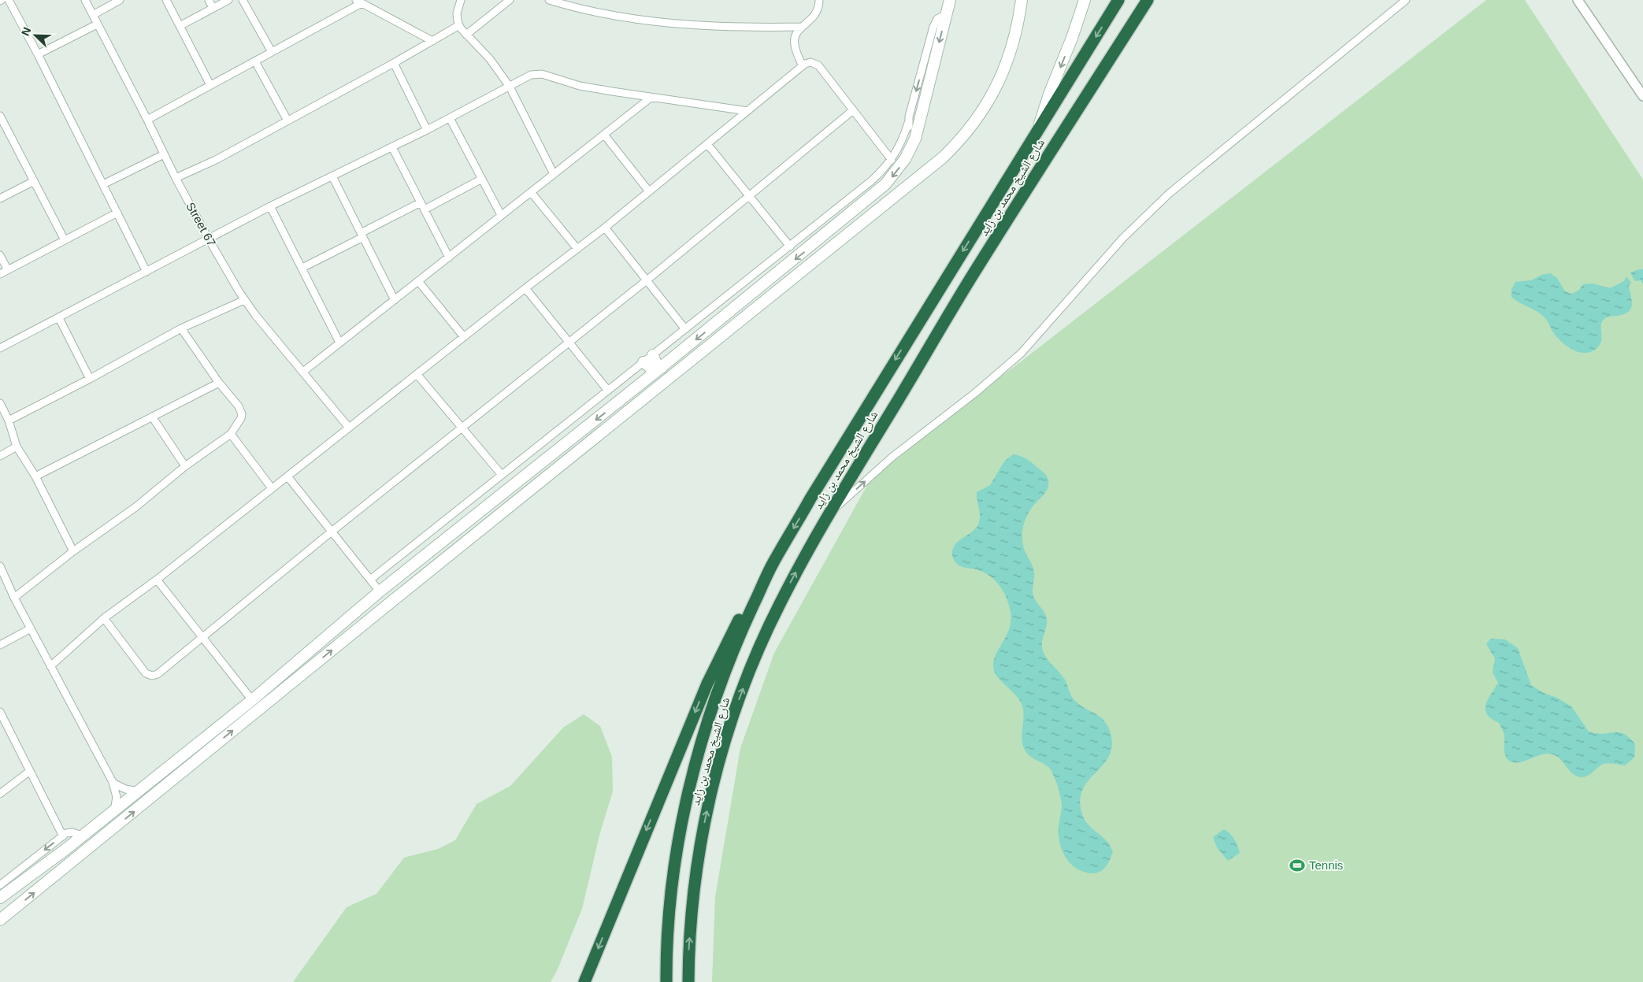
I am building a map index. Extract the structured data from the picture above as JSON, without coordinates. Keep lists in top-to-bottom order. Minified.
{"streets":{"highway":["شارع الشيخ محمد بن زايد"],"street":["Street 67"]},"places":{"sports":["Tennis"]},"north":"top left"}
